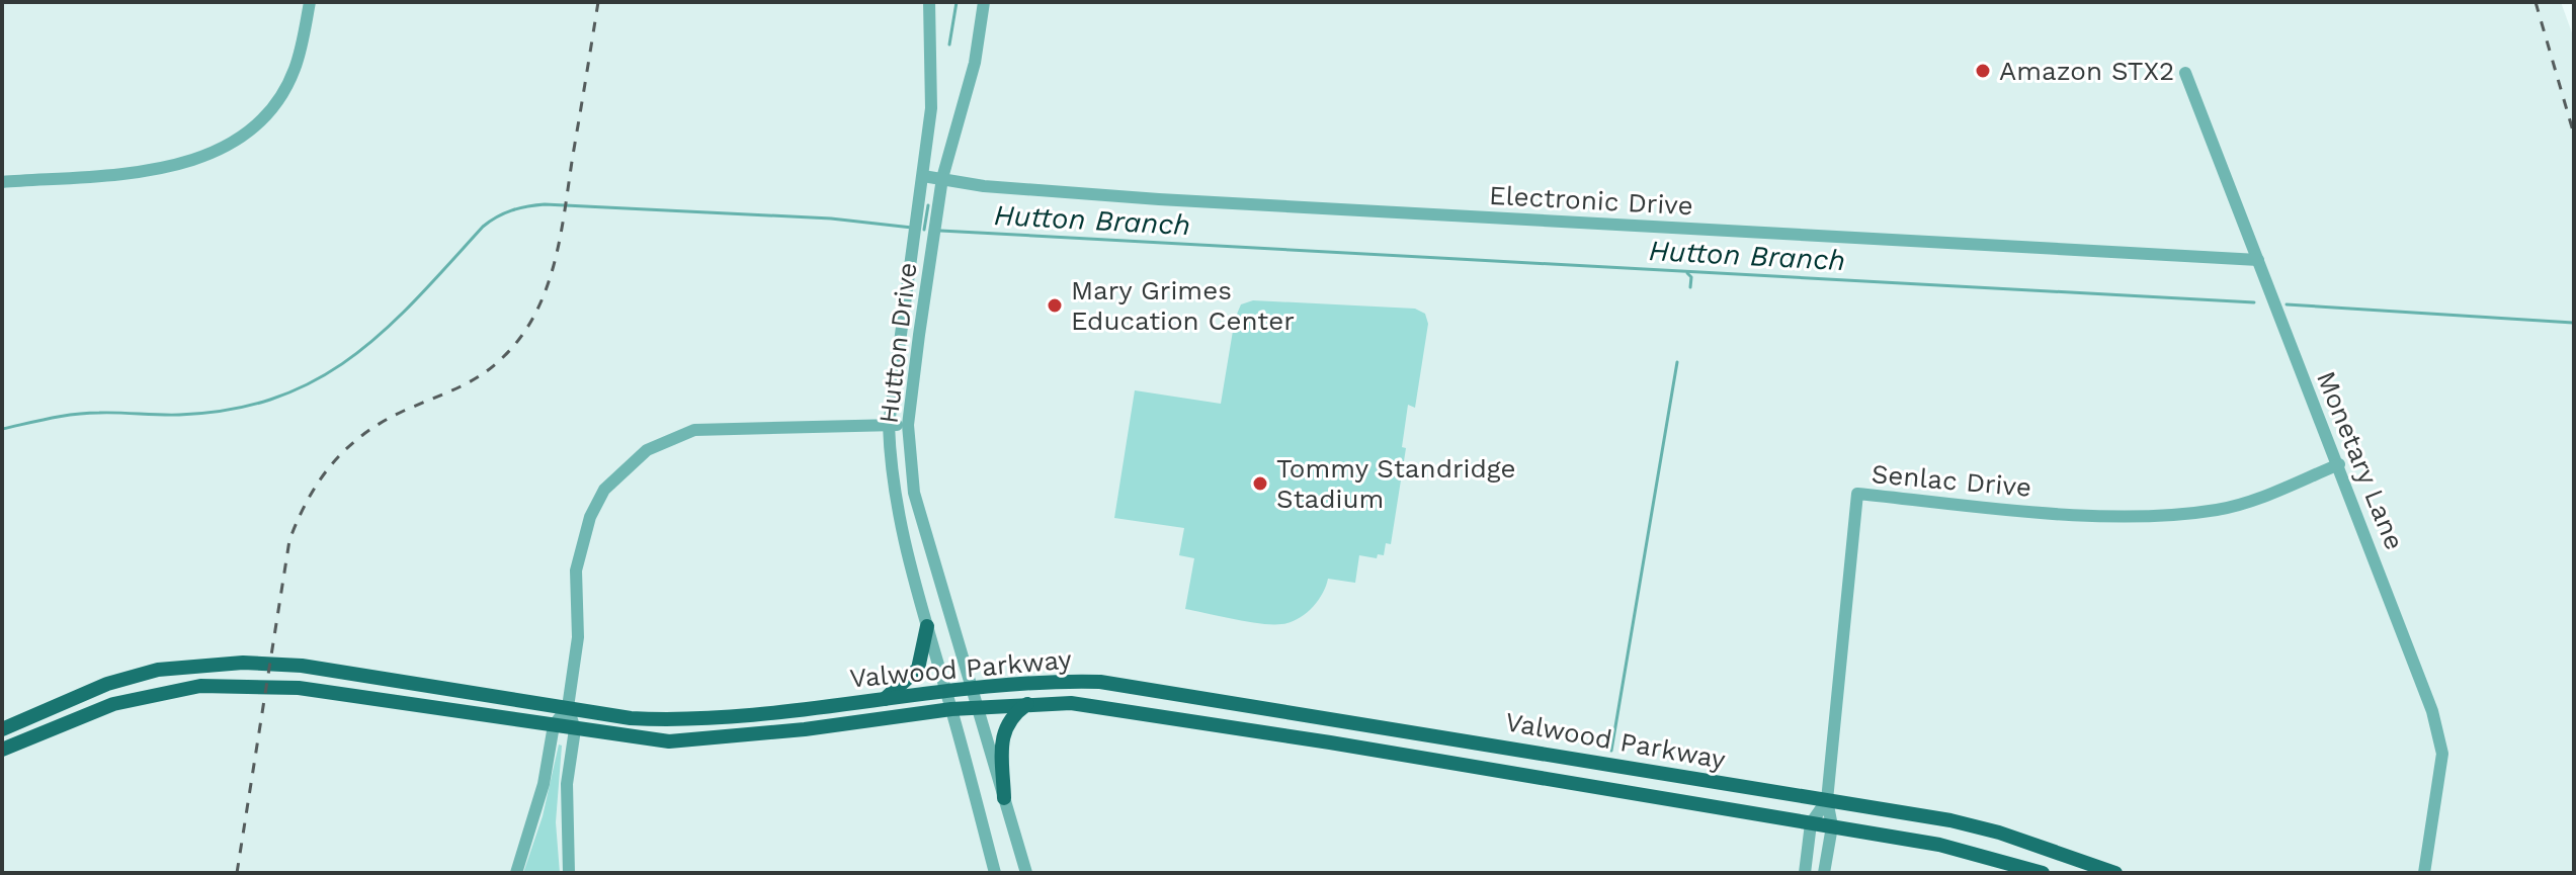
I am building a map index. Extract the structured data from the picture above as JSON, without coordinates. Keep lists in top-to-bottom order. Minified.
{"streets":{"main road":["Valwood Parkway"],"street":["Electronic Drive","Hutton Drive","Monetary Lane","Senlac Drive"]},"crossings":[["Electronic Drive","Hutton Drive"],["Electronic Drive","Monetary Lane"],["Hutton Drive","Valwood Parkway"],["Monetary Lane","Senlac Drive"],["Senlac Drive","Valwood Parkway"]],"water":["Hutton Branch"],"places":["Amazon STX2","Mary Grimes Education Center","Tommy Standridge Stadium"]}
